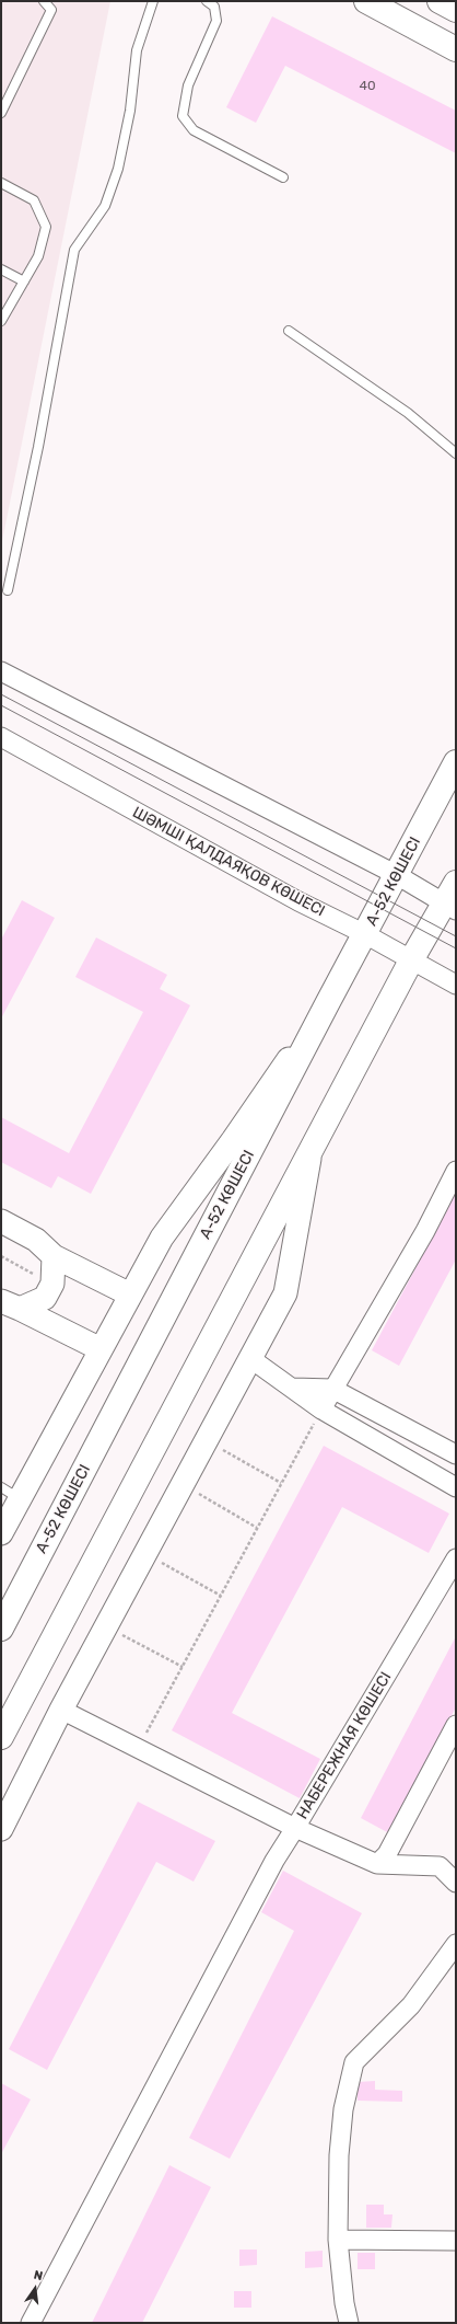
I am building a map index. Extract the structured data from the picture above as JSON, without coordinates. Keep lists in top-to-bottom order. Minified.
{"streets":{"main road":["А-52 КӨШЕСІ"],"street":["ШӘМШІ ҚАЛДАЯҚОВ КӨШЕСІ","НАБЕРЕЖНАЯ КӨШЕСІ"]},"crossings":[["ШӘМШІ ҚАЛДАЯҚОВ КӨШЕСІ","А-52 КӨШЕСІ"]],"house_numbers":["40"],"north":"top"}
